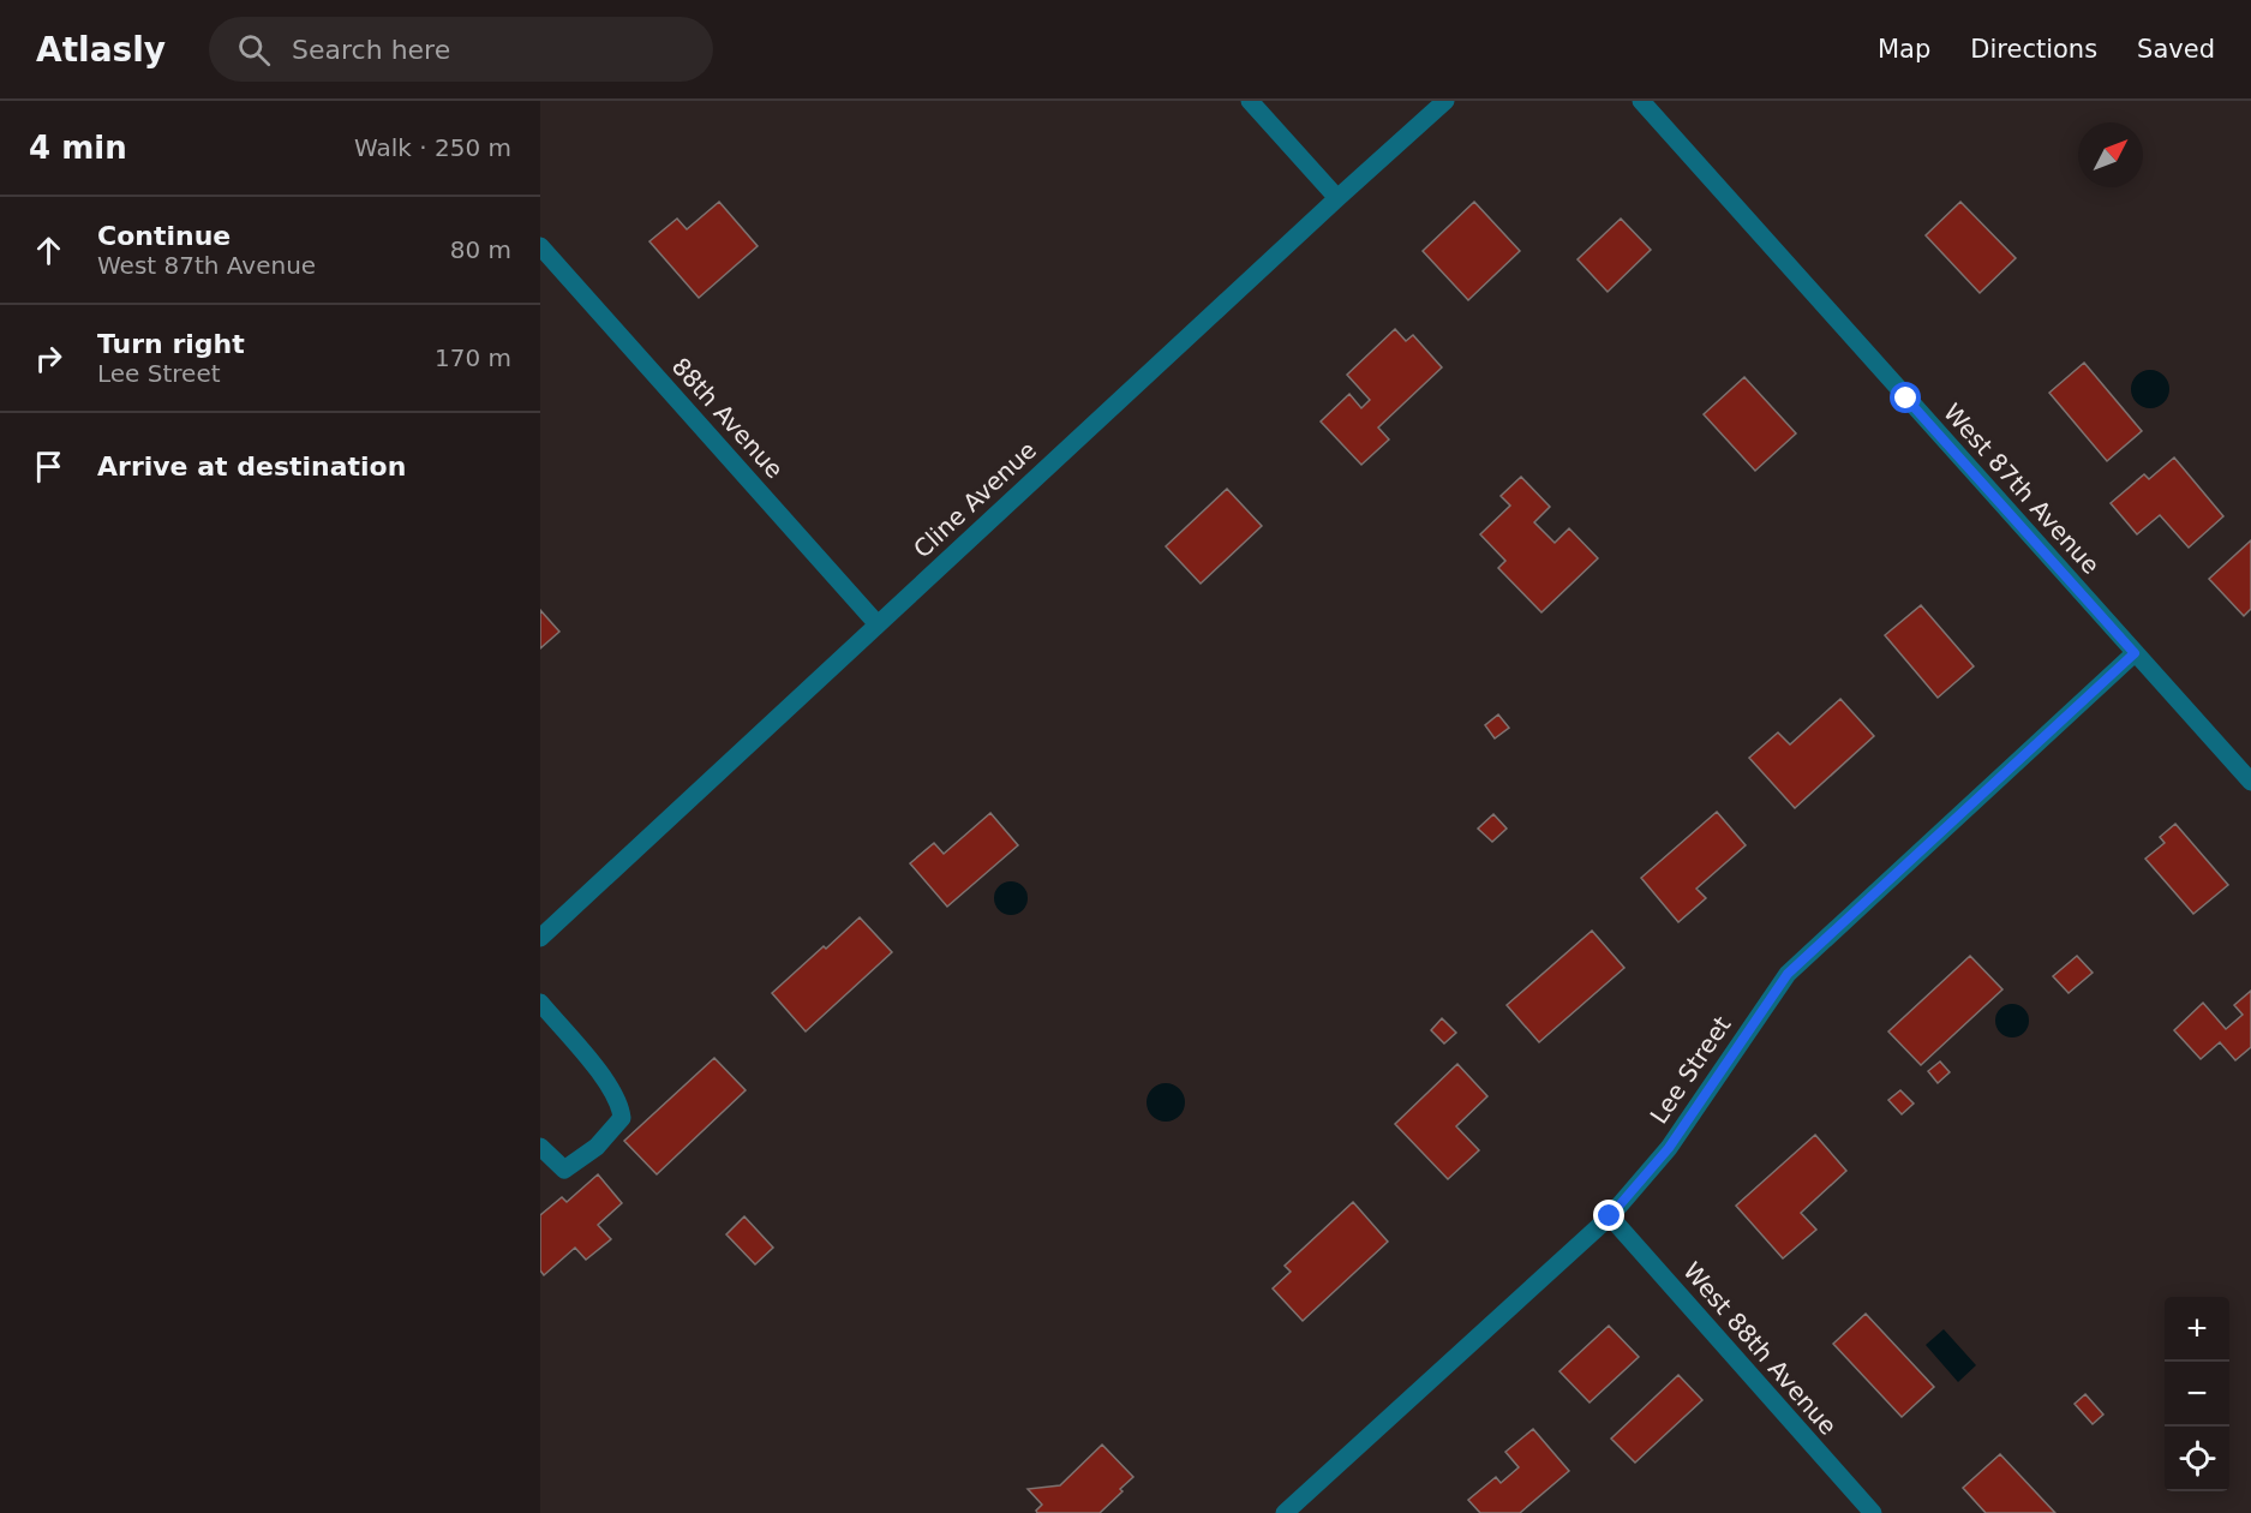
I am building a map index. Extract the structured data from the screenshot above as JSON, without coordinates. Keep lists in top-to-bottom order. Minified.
{"streets":{"street":["88th Avenue","West 87th Avenue","Cline Avenue","Lee Street","West 88th Avenue"]},"crossings":[["88th Avenue","Cline Avenue"],["West 87th Avenue","Lee Street"],["Lee Street","West 88th Avenue"]],"north":"top right","page":{"header":"Atlasly","search":"Search here","nav":["Map","Directions","Saved"],"heading":["4 min","Walk · 250 m"],"list":[["Continue","West 87th Avenue","80 m"],["Turn right","Lee Street","170 m"],"Arrive at destination"],"map_buttons":["+","−"]}}
